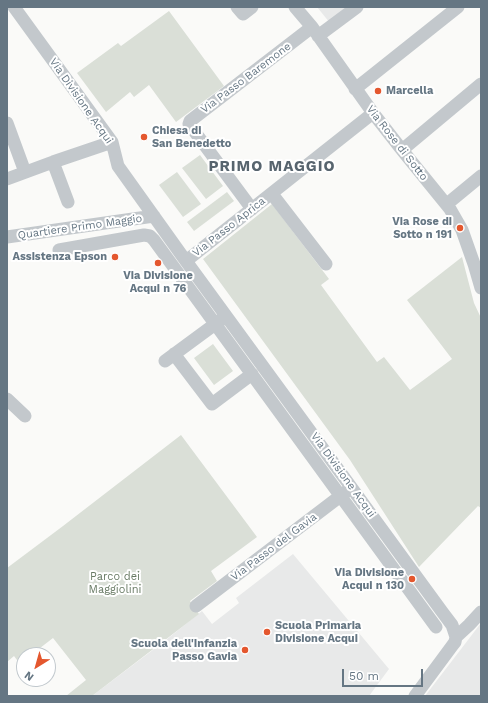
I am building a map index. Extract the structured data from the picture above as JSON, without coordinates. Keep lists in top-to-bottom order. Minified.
{"streets":{"street":["Via Passo Baremone","Via Divisione Acqui","Via Rose di Sotto","Quartiere Primo Maggio","Via Passo Aprica","Via Passo del Gavia"]},"crossings":[["Via Passo Baremone","Via Rose di Sotto"],["Via Passo Baremone","Via Passo Aprica"],["Via Divisione Acqui","Quartiere Primo Maggio"],["Via Divisione Acqui","Via Passo Aprica"],["Via Divisione Acqui","Via Passo del Gavia"],["Via Rose di Sotto","Via Passo Aprica"]],"districts":["PRIMO MAGGIO"],"parks":["Parco dei Maggiolini"],"places":["Marcella","Chiesa di San Benedetto","Via Rose di Sotto n 191","Assistenza Epson","Via Divisione Acqui n 76","Via Divisione Acqui n 130","Scuola Primaria Divisione Acqui","Scuola dell'Infanzia Passo Gavia"],"scale_bar":"50 m","north":"bottom left"}
